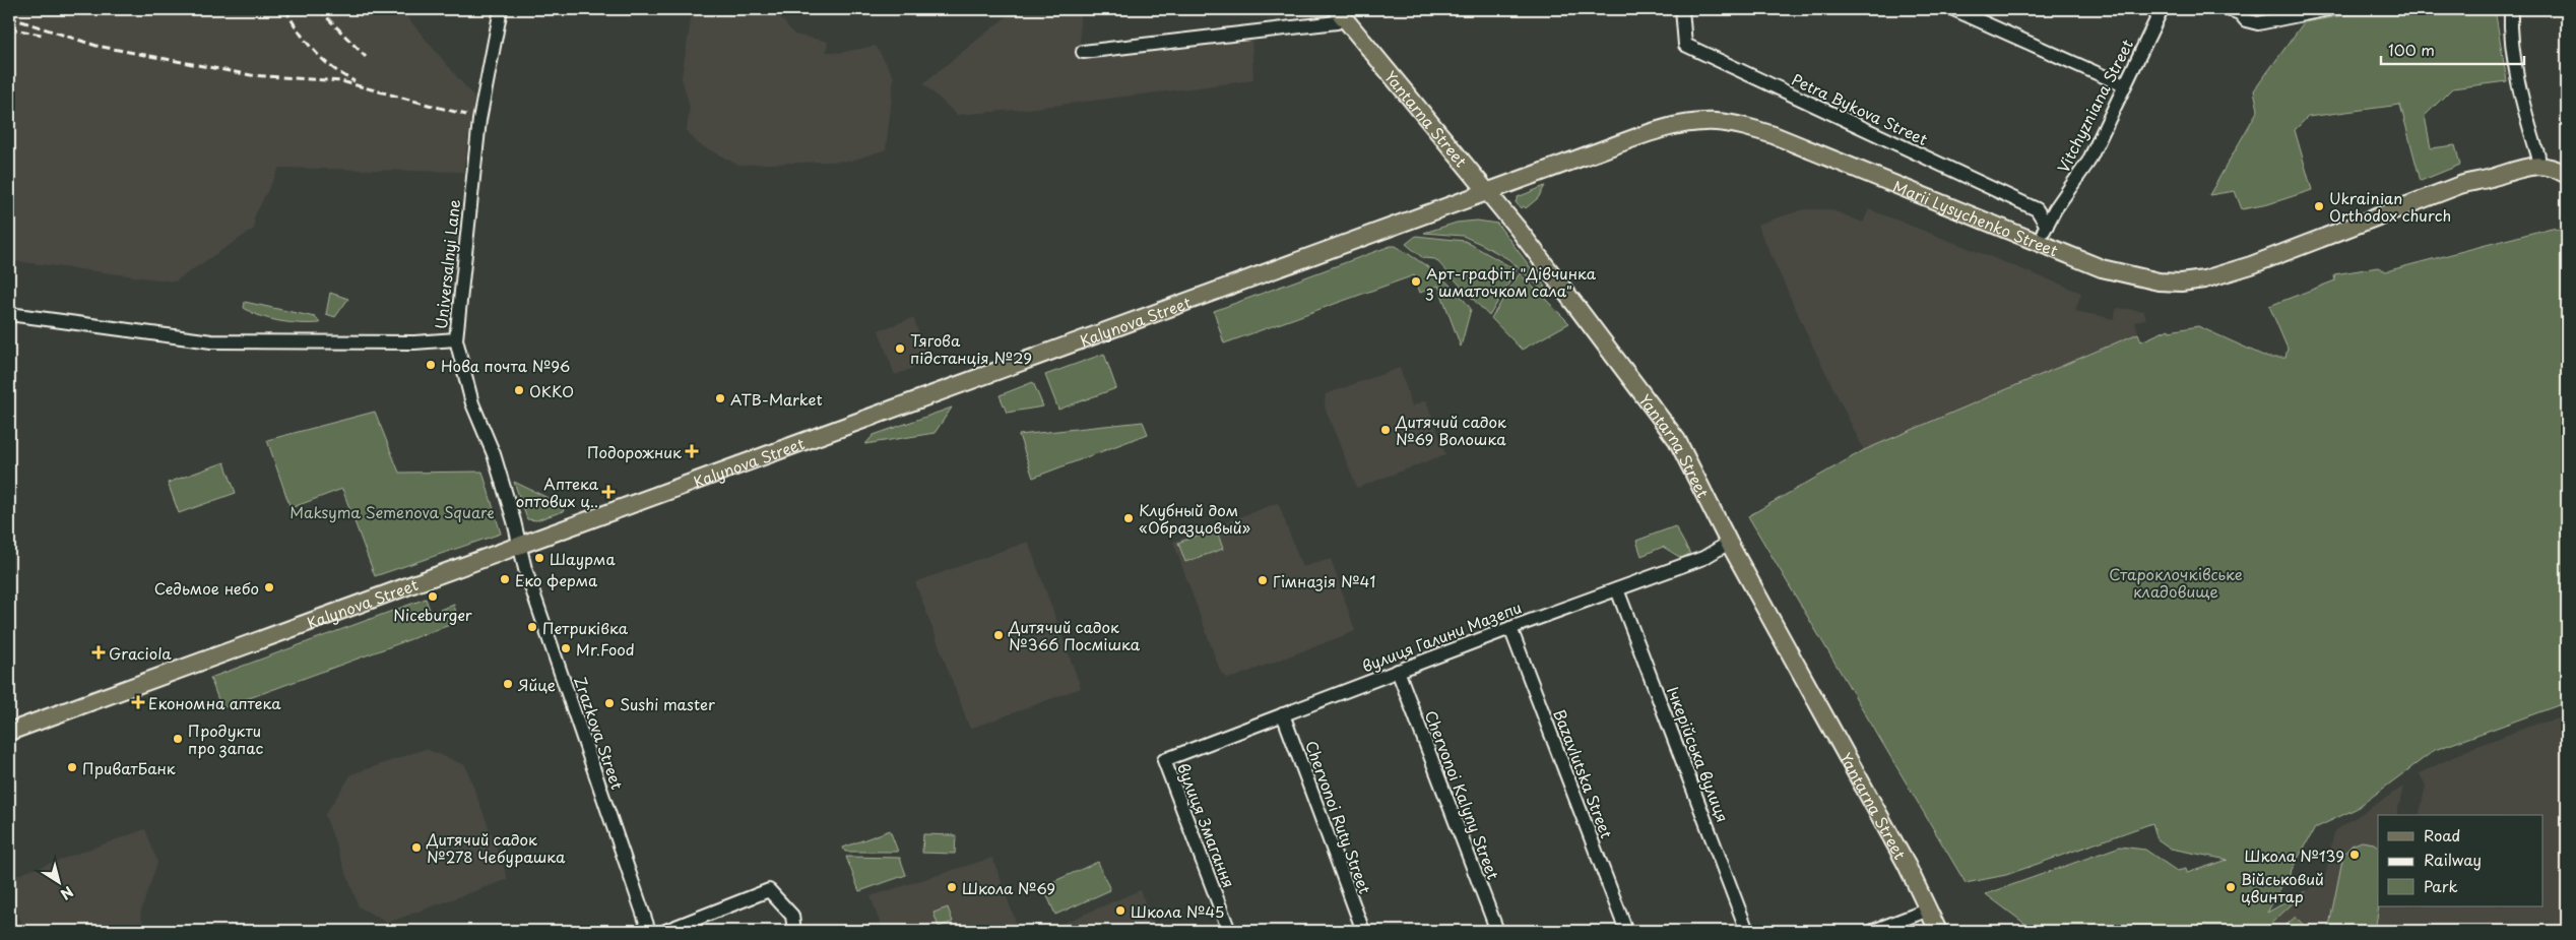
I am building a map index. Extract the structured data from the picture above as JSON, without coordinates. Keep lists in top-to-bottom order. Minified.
{"streets":{"main road":["Yantarna Street","Marii Lysychenko Street","Kalynova Street"],"street":["Vitchyzniana Street","Petra Bykova Street","Universalnyi Lane","вулиця Галини Мазепи","Zrazkova Street","Ічкерійська вулиця","Bazavlutska Street","Chervonoi Kalyny Street","Chervonoi Ruty Street","вулиця Змагання"]},"crossings":[["Vitchyzniana Street","Petra Bykova Street"],["Vitchyzniana Street","Marii Lysychenko Street"],["Yantarna Street","Marii Lysychenko Street"],["Yantarna Street","Kalynova Street"],["Yantarna Street","вулиця Галини Мазепи"],["Marii Lysychenko Street","Kalynova Street"],["Universalnyi Lane","Kalynova Street"],["Universalnyi Lane","Zrazkova Street"],["Kalynova Street","Zrazkova Street"],["вулиця Галини Мазепи","Ічкерійська вулиця"],["вулиця Галини Мазепи","Bazavlutska Street"],["вулиця Галини Мазепи","Chervonoi Kalyny Street"],["вулиця Галини Мазепи","Chervonoi Ruty Street"],["вулиця Галини Мазепи","вулиця Змагання"]],"parks":["Maksyma Semenova Square","Староклочківське кладовище"],"places":{"other":["Ukrainian Orthodox church","Арт-графіті \"Дівчинка з шматочком сала\"","Тягова пiдстанцiя №29","Нова почта №96","OKKO","ATB-Market","Дитячий садок №69 Волошка","Клубный дом «Образцовый»","Шаурма","Еко ферма","Гімназія №41","Седьмое небо","Niceburger","Петриківка","Дитячий садок №366 Посмішка","Mr.Food","Яйце","Sushi master","Продукти про запас","ПриватБанк","Дитячий садок №278 Чебурашка","Школа №139","Школа №69","Військовий цвинтар","Школа №45"],"health":["Подорожник","Аптека оптових ц‥","Graciola","Економна аптека"]},"legend":["Road","Railway","Park"],"scale_bar":"100 m","north":"bottom right"}
